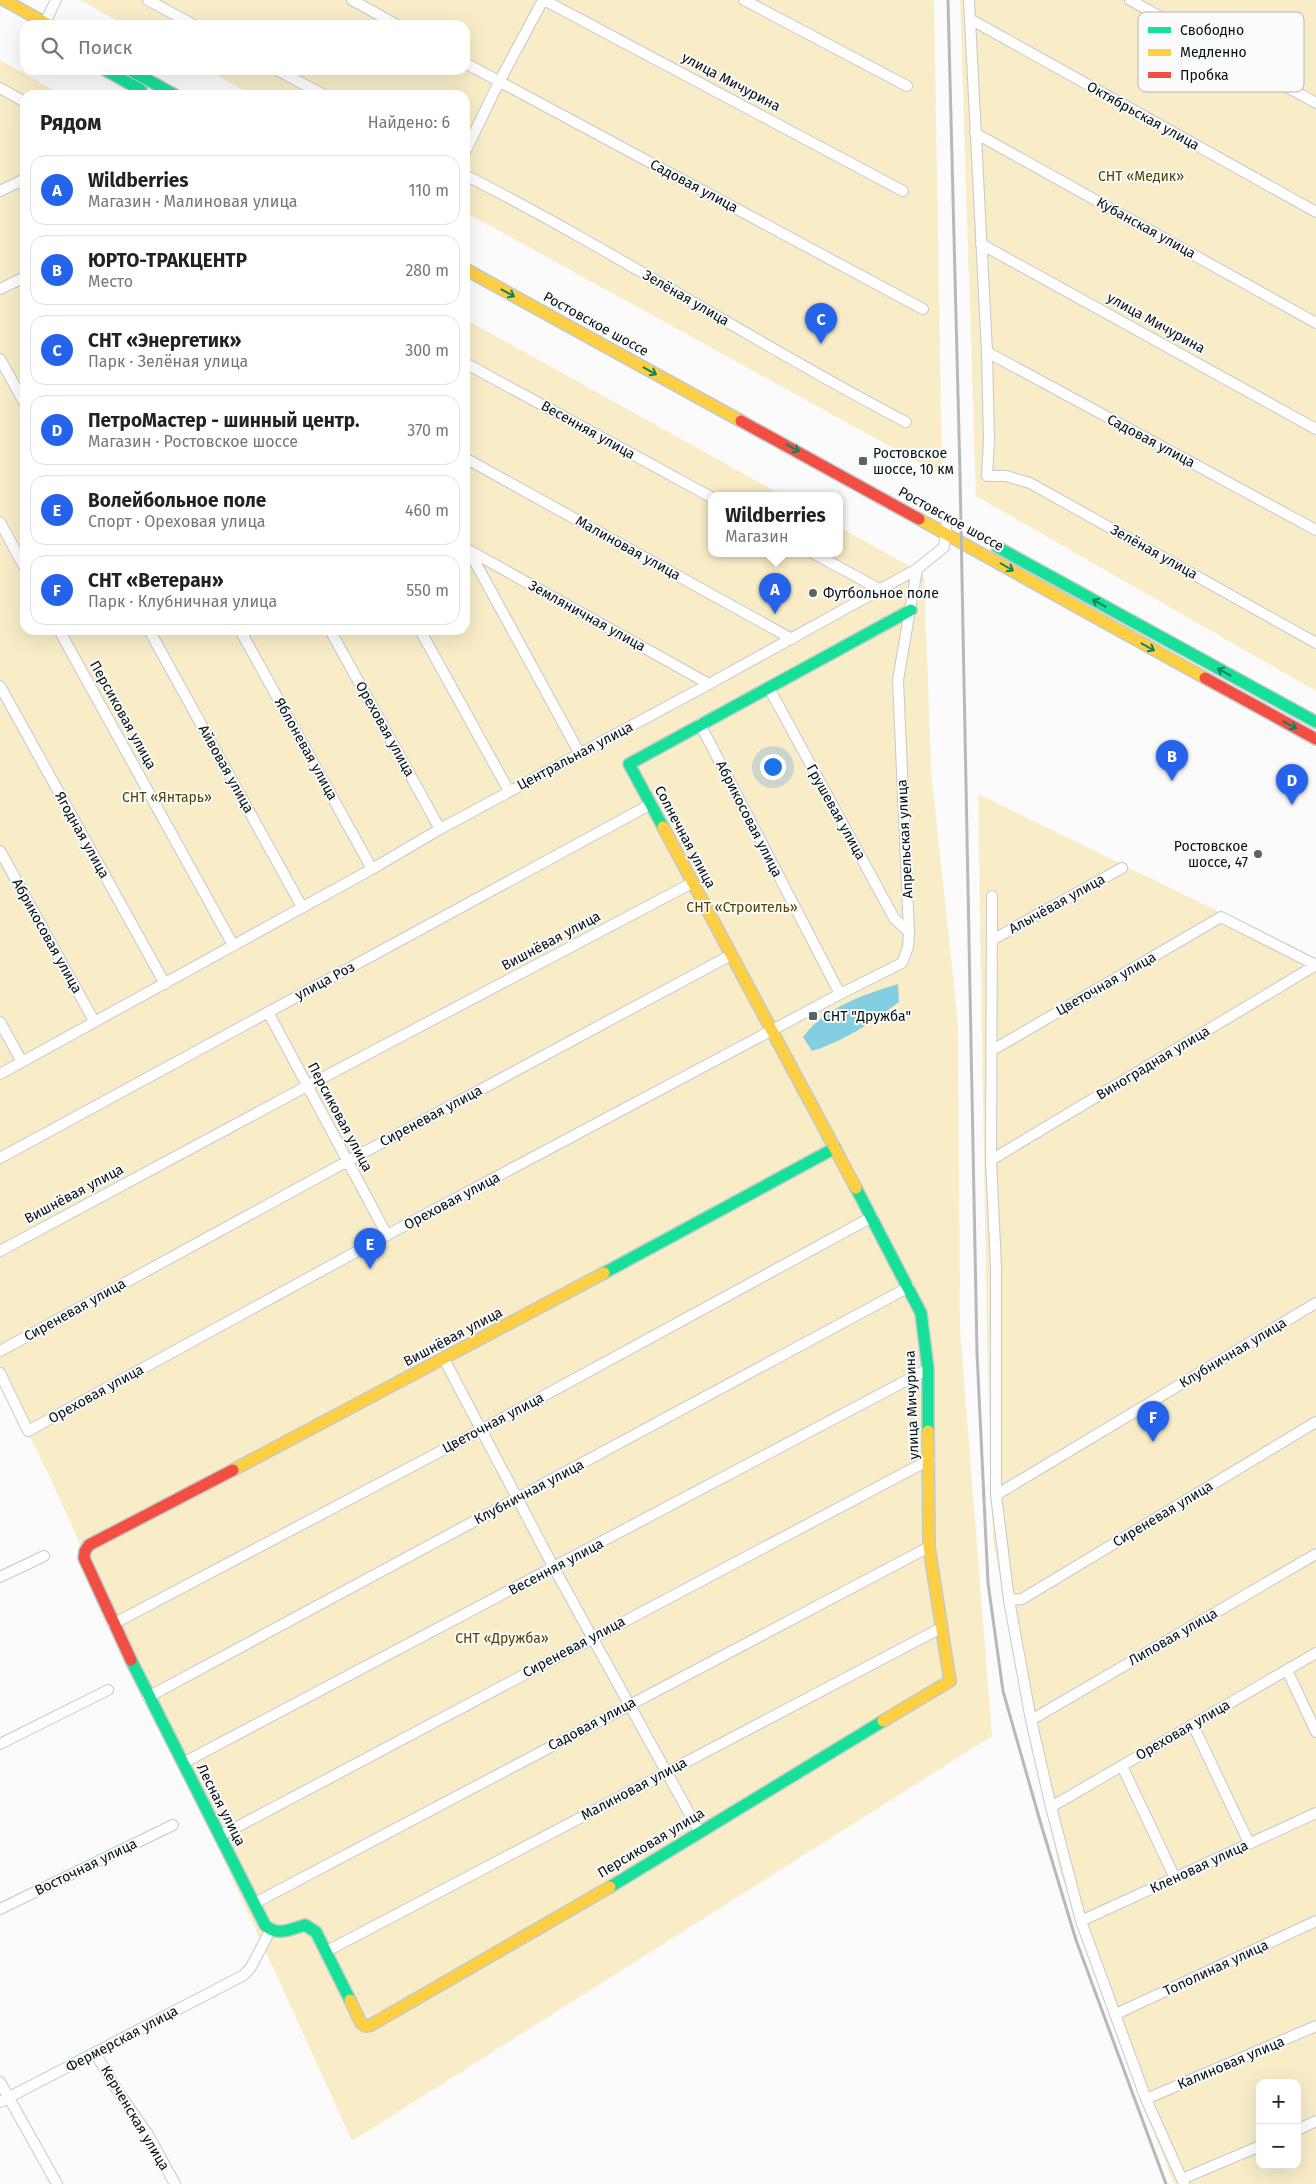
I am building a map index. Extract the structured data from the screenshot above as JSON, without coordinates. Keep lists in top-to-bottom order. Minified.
{"streets":{"main road":["улица Мичурина","Ростовское шоссе","Персиковая улица","Солнечная улица","Вишнёвая улица","Лесная улица"],"street":["Октябрьская улица","Садовая улица","Кубанская улица","Зелёная улица","Весенняя улица","Малиновая улица","Земляничная улица","Ореховая улица","Яблоневая улица","Центральная улица","Айвовая улица","Грушевая улица","Абрикосовая улица","Ягодная улица","Апрельская улица","Алычёвая улица","улица Роз","Цветочная улица","Виноградная улица","Сиреневая улица","Клубничная улица","Липовая улица","Восточная улица","Кленовая улица","Тополиная улица","Фермерская улица","Калиновая улица","Керченская улица"]},"crossings":[["улица Мичурина","Садовая улица"],["улица Мичурина","Весенняя улица"],["улица Мичурина","Малиновая улица"],["улица Мичурина","Персиковая улица"],["улица Мичурина","Солнечная улица"],["улица Мичурина","Вишнёвая улица"],["улица Мичурина","Цветочная улица"],["улица Мичурина","Сиреневая улица"],["улица Мичурина","Клубничная улица"],["Садовая улица","Зелёная улица"],["Садовая улица","Лесная улица"],["Ростовское шоссе","Центральная улица"],["Весенняя улица","Лесная улица"],["Малиновая улица","Персиковая улица"],["Малиновая улица","Центральная улица"],["Земляничная улица","Центральная улица"],["Персиковая улица","Ореховая улица"],["Персиковая улица","Центральная улица"],["Персиковая улица","Вишнёвая улица"],["Персиковая улица","улица Роз"],["Персиковая улица","Сиреневая улица"],["Ореховая улица","Центральная улица"],["Ореховая улица","Солнечная улица"],["Ореховая улица","Апрельская улица"],["Яблоневая улица","Центральная улица"],["Центральная улица","Айвовая улица"],["Центральная улица","Абрикосовая улица"],["Центральная улица","Ягодная улица"],["Центральная улица","Апрельская улица"],["Грушевая улица","Апрельская улица"],["Абрикосовая улица","Солнечная улица"],["Абрикосовая улица","Апрельская улица"],["Солнечная улица","Апрельская улица"],["Солнечная улица","Вишнёвая улица"],["Солнечная улица","улица Роз"],["Солнечная улица","Сиреневая улица"],["Вишнёвая улица","Лесная улица"],["Цветочная улица","Виноградная улица"],["Цветочная улица","Лесная улица"],["Сиреневая улица","Лесная улица"],["Клубничная улица","Лесная улица"],["Лесная улица","Фермерская улица"],["Фермерская улица","Керченская улица"]],"parks":["СНТ «Медик»","СНТ «Янтарь»","СНТ «Строитель»","СНТ «Дружба»"],"places":{"transit":["Ростовское шоссе, 10 км","СНТ \"Дружба\""],"other":["Футбольное поле","Ростовское шоссе, 47"]},"legend":["Свободно","Медленно","Пробка"],"page":{"search":"Поиск","heading":["Рядом","Найдено: 6"],"list":[{"mark":"A","name":"Wildberries","note":"Магазин · Малиновая улица","value":"110 m"},{"mark":"B","name":"ЮРТО-ТРАКЦЕНТР","note":"Место","value":"280 m"},{"mark":"C","name":"СНТ «Энергетик»","note":"Парк · Зелёная улица","value":"300 m"},{"mark":"D","name":"ПетроМастер - шинный центр.","note":"Магазин · Ростовское шоссе","value":"370 m"},{"mark":"E","name":"Волейбольное поле","note":"Спорт · Ореховая улица","value":"460 m"},{"mark":"F","name":"СНТ «Ветеран»","note":"Парк · Клубничная улица","value":"550 m"}],"pins":["C","A","B","D","E","F"],"popup":["Wildberries","Магазин"],"map_buttons":["+","−"]}}
